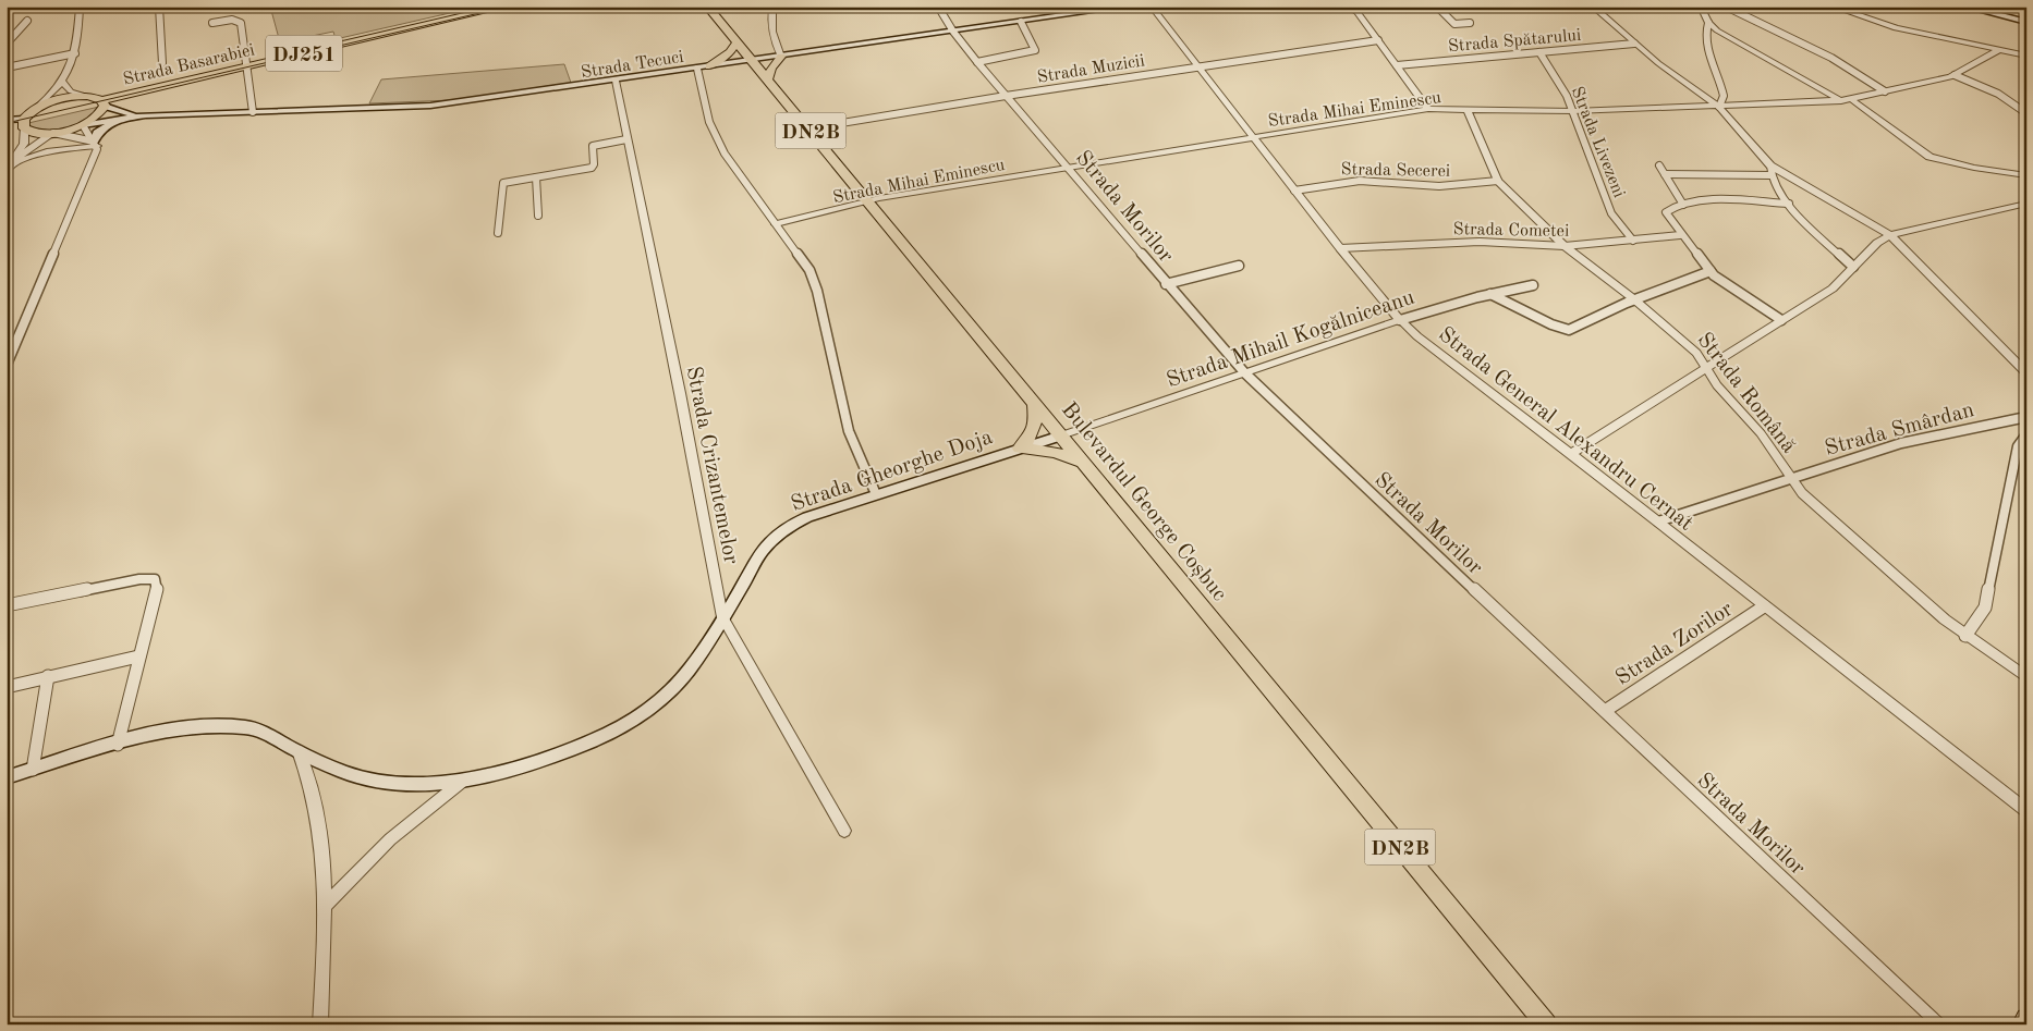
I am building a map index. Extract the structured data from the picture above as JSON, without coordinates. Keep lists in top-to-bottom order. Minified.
{"streets":{"main road":["DJ251","Strada Basarabiei","Strada Tecuci","DN2B","Strada Gheorghe Doja","Bulevardul George Coșbuc"],"street":["Strada Spătarului","Strada Muzicii","Strada Mihai Eminescu","Strada Livezeni","Strada Secerei","Strada Morilor","Strada Cometei","Strada Mihail Kogălniceanu","Strada Română","Strada General Alexandru Cernat","Strada Smârdan","Strada Crizantemelor","Strada Zorilor"]},"crossings":[["Strada Spătarului","Strada Livezeni"],["DJ251","Strada Basarabiei"],["DJ251","Strada Tecuci"],["Strada Basarabiei","Strada Tecuci"],["Strada Tecuci","Strada Morilor"],["Strada Tecuci","Strada Crizantemelor"],["Strada Tecuci","Bulevardul George Coșbuc"],["Strada Muzicii","Strada Morilor"],["Strada Muzicii","Strada General Alexandru Cernat"],["Strada Muzicii","Bulevardul George Coșbuc"],["Strada Mihai Eminescu","Strada Livezeni"],["Strada Mihai Eminescu","Strada Morilor"],["Strada Mihai Eminescu","Strada Română"],["Strada Mihai Eminescu","Strada General Alexandru Cernat"],["Strada Mihai Eminescu","Bulevardul George Coșbuc"],["Strada Livezeni","Strada Cometei"],["Strada Secerei","Strada Română"],["Strada Secerei","Strada General Alexandru Cernat"],["Strada Morilor","Strada Mihail Kogălniceanu"],["Strada Morilor","Strada Zorilor"],["Strada Cometei","Strada Română"],["Strada Cometei","Strada General Alexandru Cernat"],["Strada Mihail Kogălniceanu","Strada General Alexandru Cernat"],["Strada Mihail Kogălniceanu","Strada Gheorghe Doja"],["Strada Mihail Kogălniceanu","Bulevardul George Coșbuc"],["Strada Română","Strada Smârdan"],["Strada General Alexandru Cernat","Strada Smârdan"],["Strada General Alexandru Cernat","Strada Zorilor"],["Strada Crizantemelor","Strada Gheorghe Doja"],["Strada Gheorghe Doja","Bulevardul George Coșbuc"]]}
